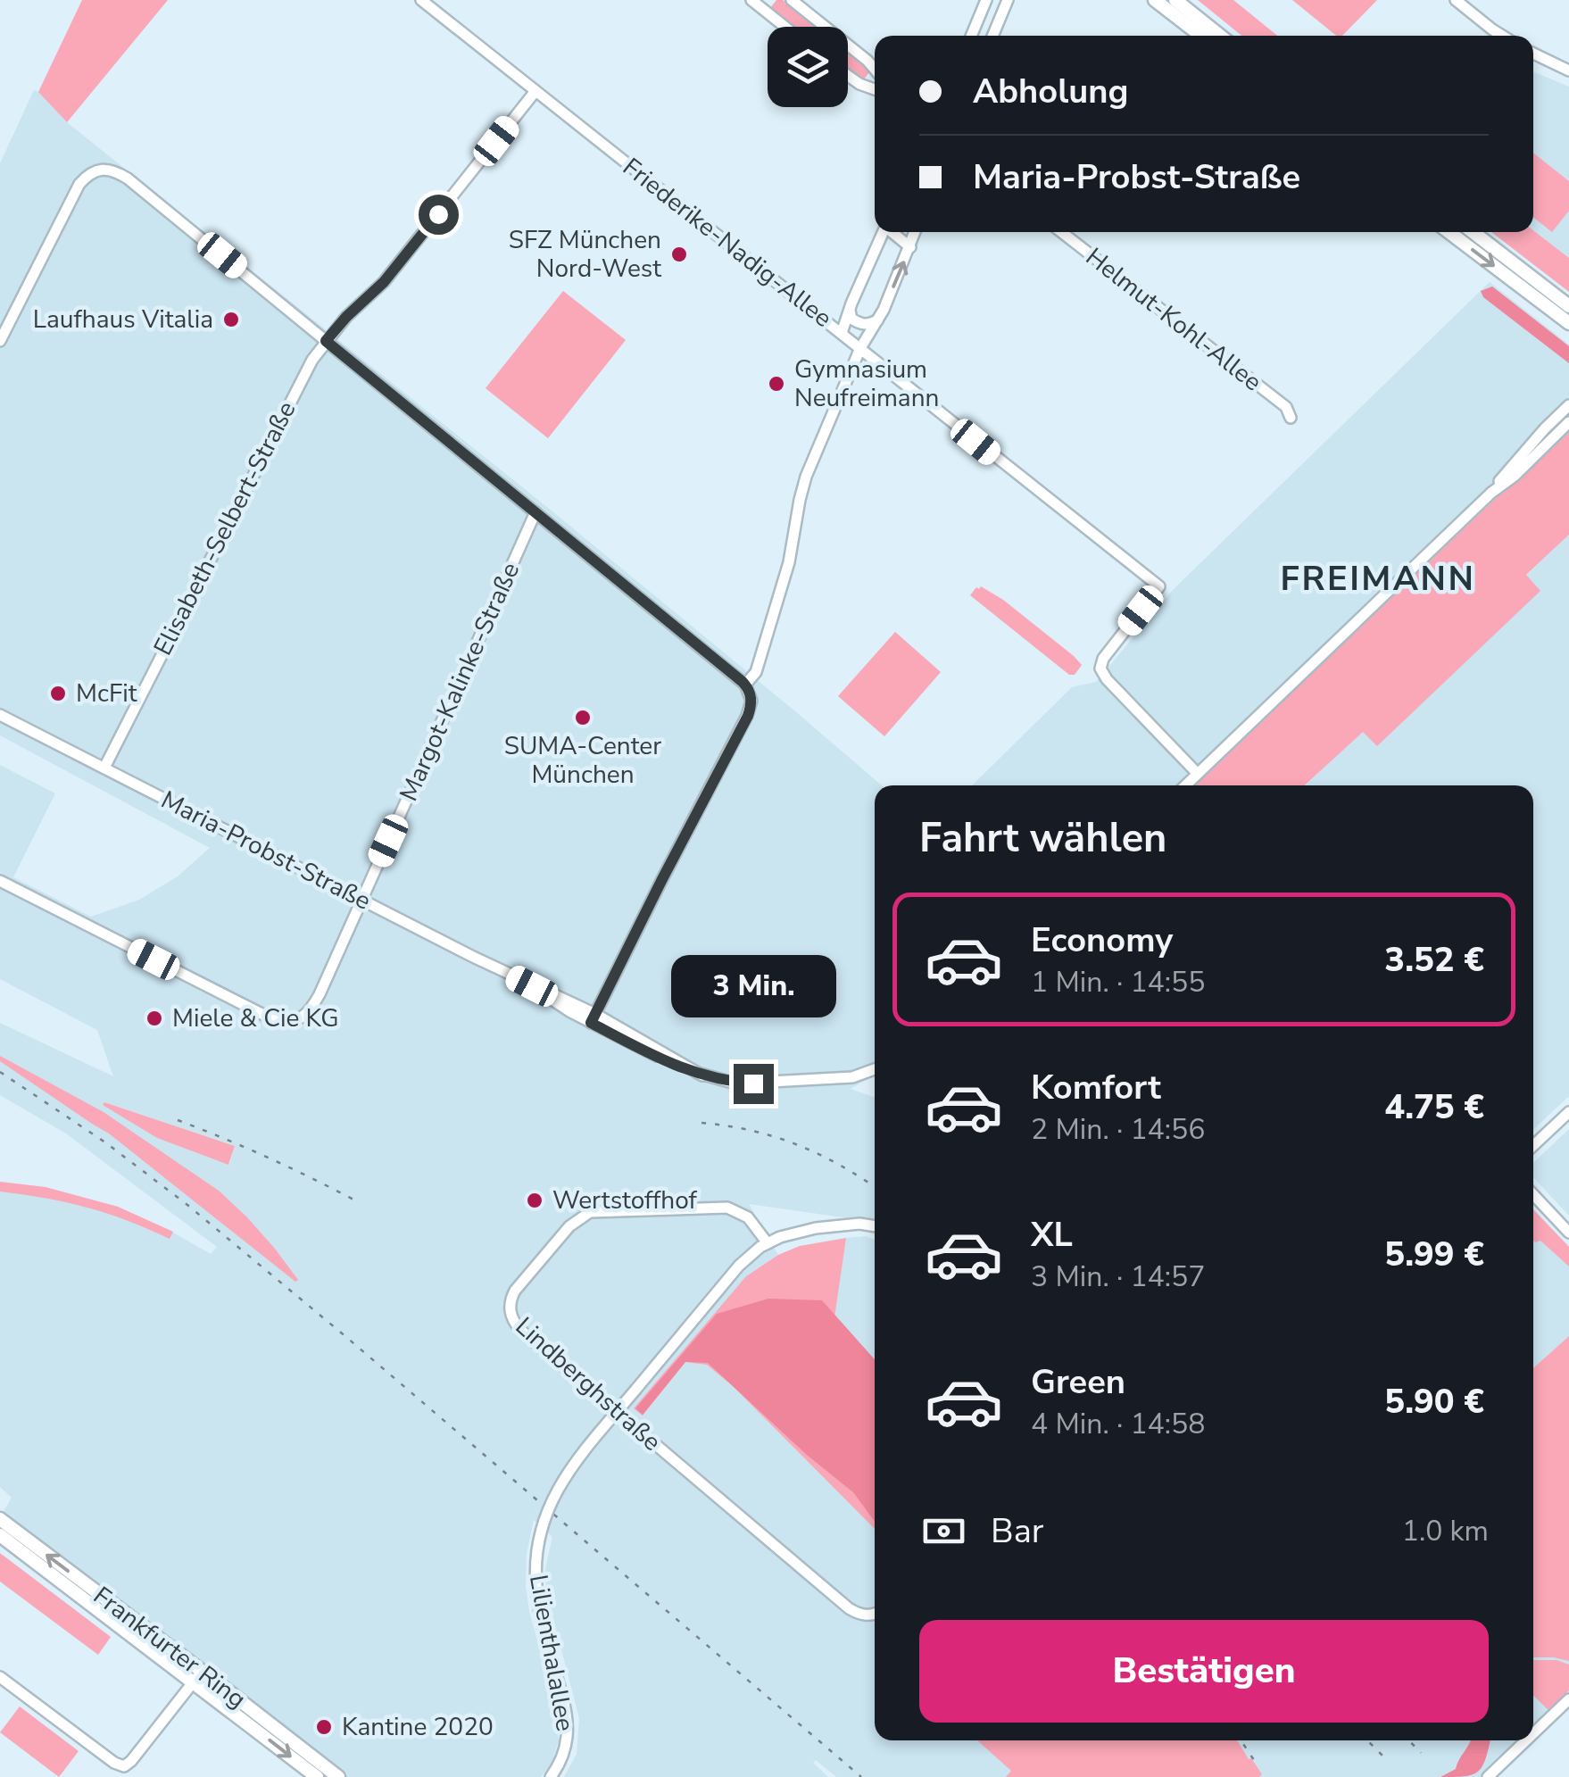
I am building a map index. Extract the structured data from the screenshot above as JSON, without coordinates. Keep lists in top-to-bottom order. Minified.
{"streets":{"main road":["Frankfurter Ring"],"street":["Friederike-Nadig-Allee","Helmut-Kohl-Allee","Elisabeth-Selbert-Straße","Margot-Kalinke-Straße","Maria-Probst-Straße","Lindberghstraße","Lilienthalallee"]},"crossings":[["Friederike-Nadig-Allee","Elisabeth-Selbert-Straße"],["Elisabeth-Selbert-Straße","Maria-Probst-Straße"],["Margot-Kalinke-Straße","Maria-Probst-Straße"],["Lindberghstraße","Lilienthalallee"]],"districts":["FREIMANN"],"places":["SFZ München Nord-West","Laufhaus Vitalia","Gymnasium Neufreimann","McFit","SUMA-Center München","Miele & Cie KG","Wertstoffhof","Kantine 2020"],"page":{"banner":["Abholung","Maria-Probst-Straße"],"heading":"Fahrt wählen","list":[{"name":"Economy","note":"1 Min. · 14:55","value":"3.52 €"},{"name":"Komfort","note":"2 Min. · 14:56","value":"4.75 €"},{"name":"XL","note":"3 Min. · 14:57","value":"5.99 €"},{"name":"Green","note":"4 Min. · 14:58","value":"5.90 €"}],"bubble":"3 Min.","pay":["Bar","1.0 km"],"buttons":"Bestätigen"}}
